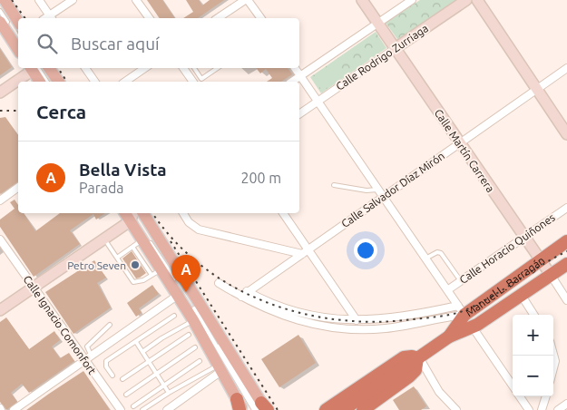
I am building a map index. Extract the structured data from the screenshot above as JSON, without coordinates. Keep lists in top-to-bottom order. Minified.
{"streets":{"highway":["Manuel L. Barragán"],"street":["Calle Rodrigo Zurriaga","Calle Martín Carrera","Calle Salvador Díaz Mirón","Calle Horacio Quiñones","Calle Ignacio Comonfort"]},"crossings":[["Calle Rodrigo Zurriaga","Calle Martín Carrera"],["Calle Martín Carrera","Calle Salvador Díaz Mirón"],["Calle Martín Carrera","Calle Horacio Quiñones"],["Calle Martín Carrera","Manuel L. Barragán"]],"places":["Petro Seven"],"page":{"search":"Buscar aquí","heading":"Cerca","list":[{"mark":"A","name":"Bella Vista","note":"Parada","value":"200 m"}],"pins":"A","map_buttons":["+","−"]}}
